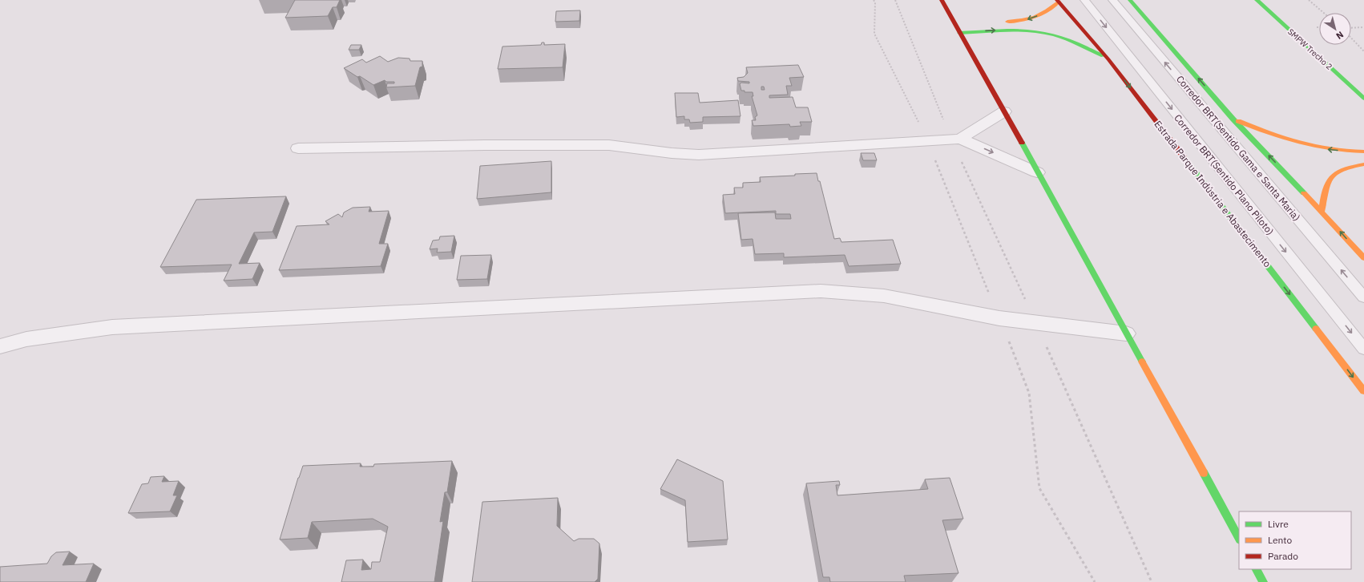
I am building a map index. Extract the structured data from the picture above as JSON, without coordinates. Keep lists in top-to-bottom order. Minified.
{"streets":{"main road":["SMPW Trecho 2","Estrada Parque Indústria e Abastecimento"],"lane":["Corredor BRT(Sentido Gama e Santa Maria)","Corredor BRT(Sentido Plano Piloto)"]},"one_way":["Corredor BRT(Sentido Gama e Santa Maria)","Corredor BRT(Sentido Plano Piloto)"],"legend":["Livre","Lento","Parado"],"north":"bottom right"}
